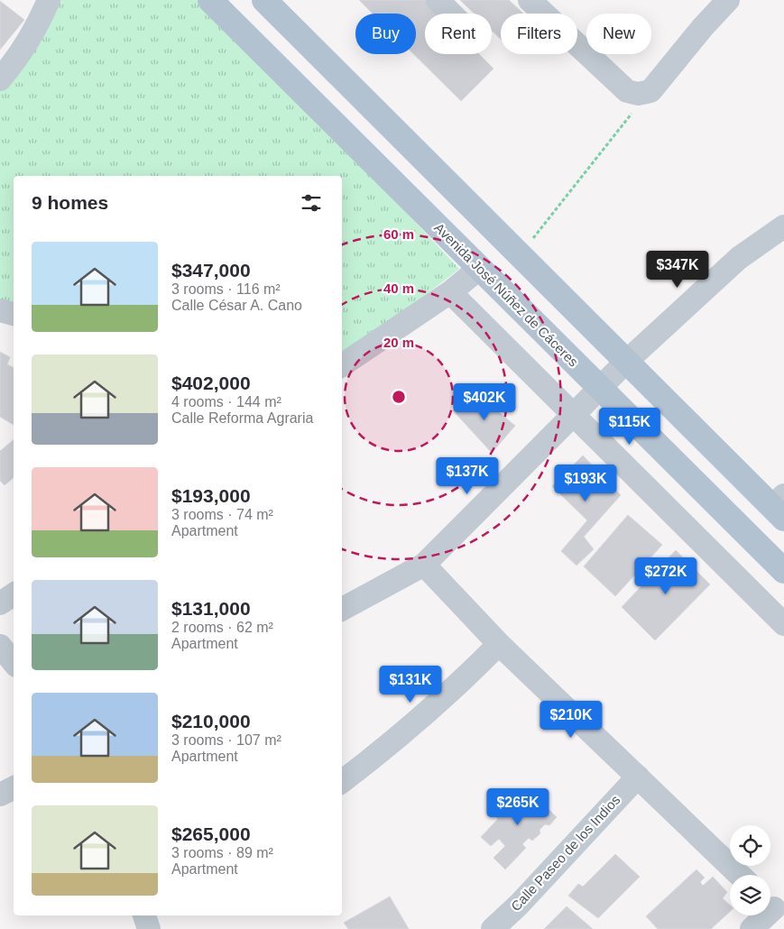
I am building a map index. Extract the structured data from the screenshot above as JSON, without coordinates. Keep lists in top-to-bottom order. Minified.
{"streets":{"main road":["Avenida José Núñez de Cáceres"],"street":["Calle Paseo de los Indios"]},"page":{"chip":["Buy","Rent","Filters","New"],"heading":"9 homes","list":[{"name":"$347,000","note":"3 rooms · 116 m² · Calle César A. Cano"},{"name":"$402,000","note":"4 rooms · 144 m² · Calle Reforma Agraria"},{"name":"$193,000","note":"3 rooms · 74 m² · Apartment"},{"name":"$131,000","note":"2 rooms · 62 m² · Apartment"},{"name":"$210,000","note":"3 rooms · 107 m² · Apartment"},{"name":"$265,000","note":"3 rooms · 89 m² · Apartment"}],"price":["$347K","$402K","$115K","$137K","$193K","$272K","$131K","$210K","$265K"]},"rings":["60 m","40 m","20 m"]}
